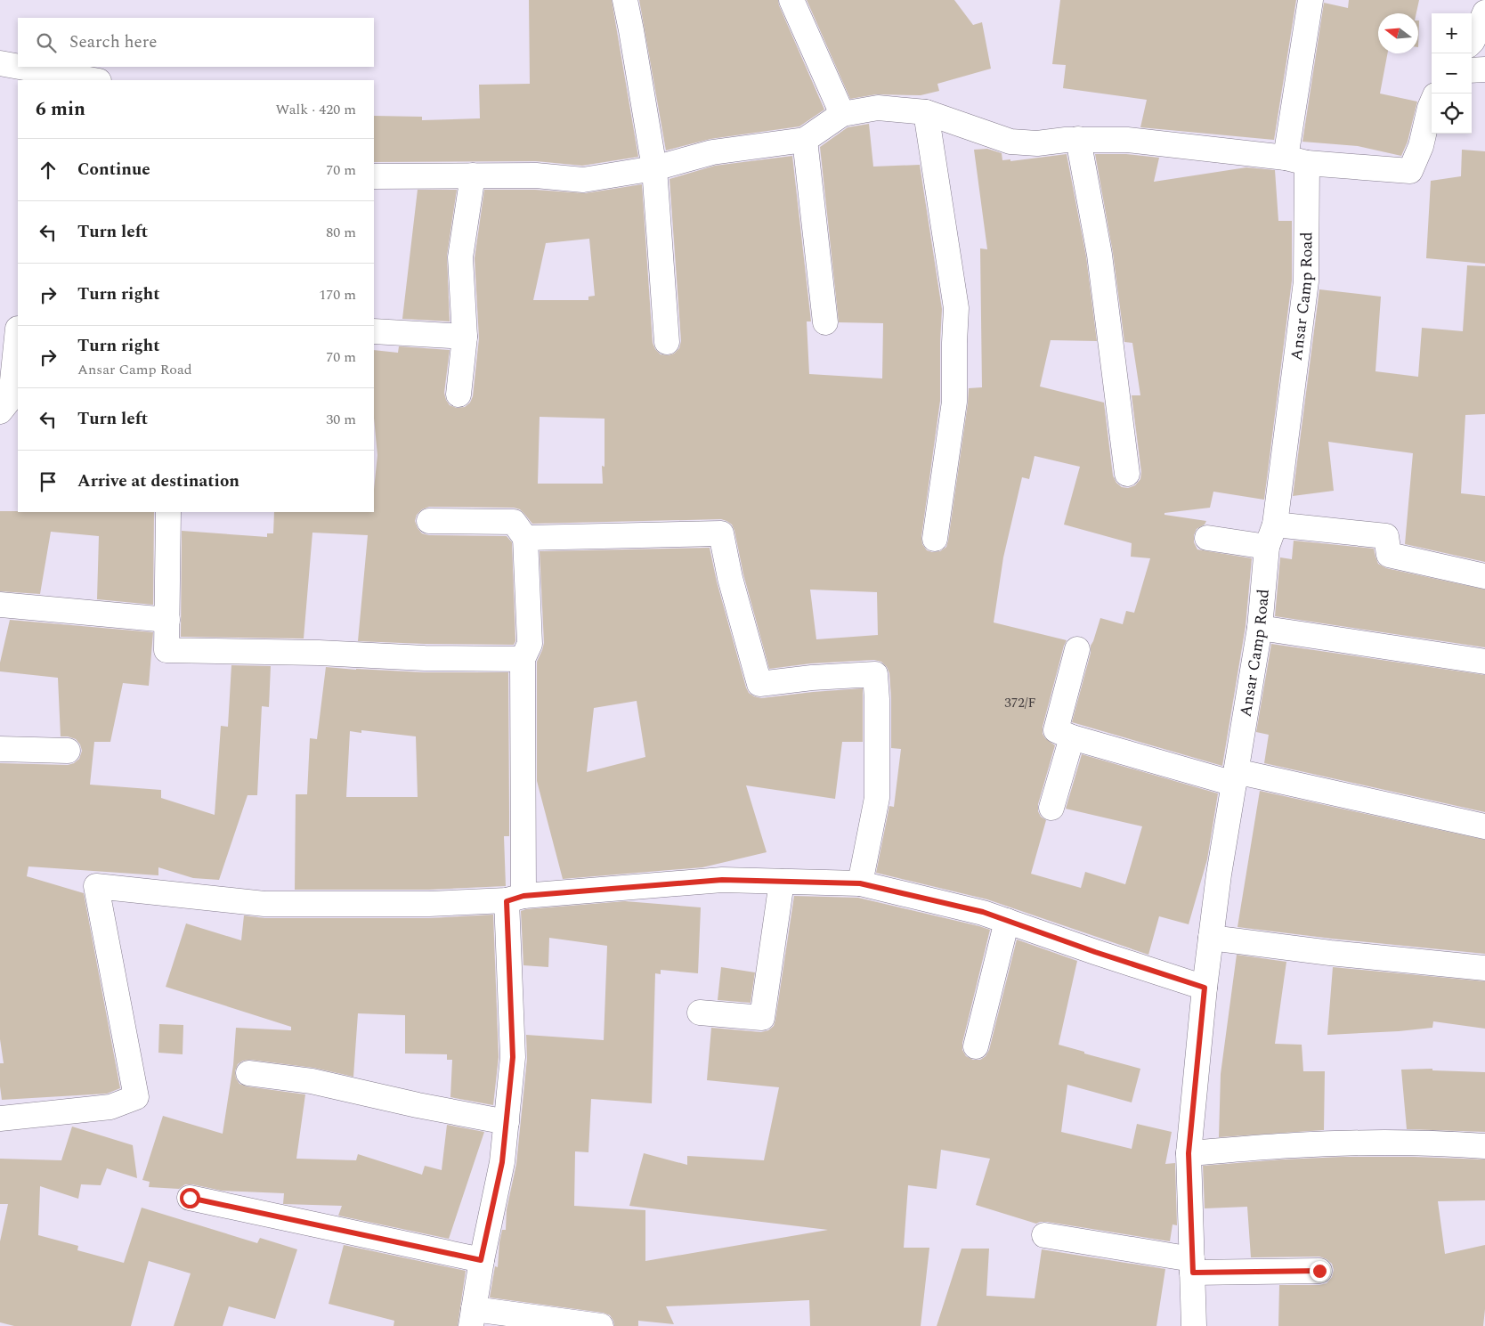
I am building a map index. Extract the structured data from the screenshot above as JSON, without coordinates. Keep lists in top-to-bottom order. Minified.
{"streets":{"street":["Ansar Camp Road"]},"house_numbers":["372/F"],"north":"left","page":{"map_buttons":["+","−"],"search":"Search here","heading":["6 min","Walk · 420 m"],"list":[["Continue","70 m"],["Turn left","80 m"],["Turn right","170 m"],["Turn right","Ansar Camp Road","70 m"],["Turn left","30 m"],"Arrive at destination"]}}
